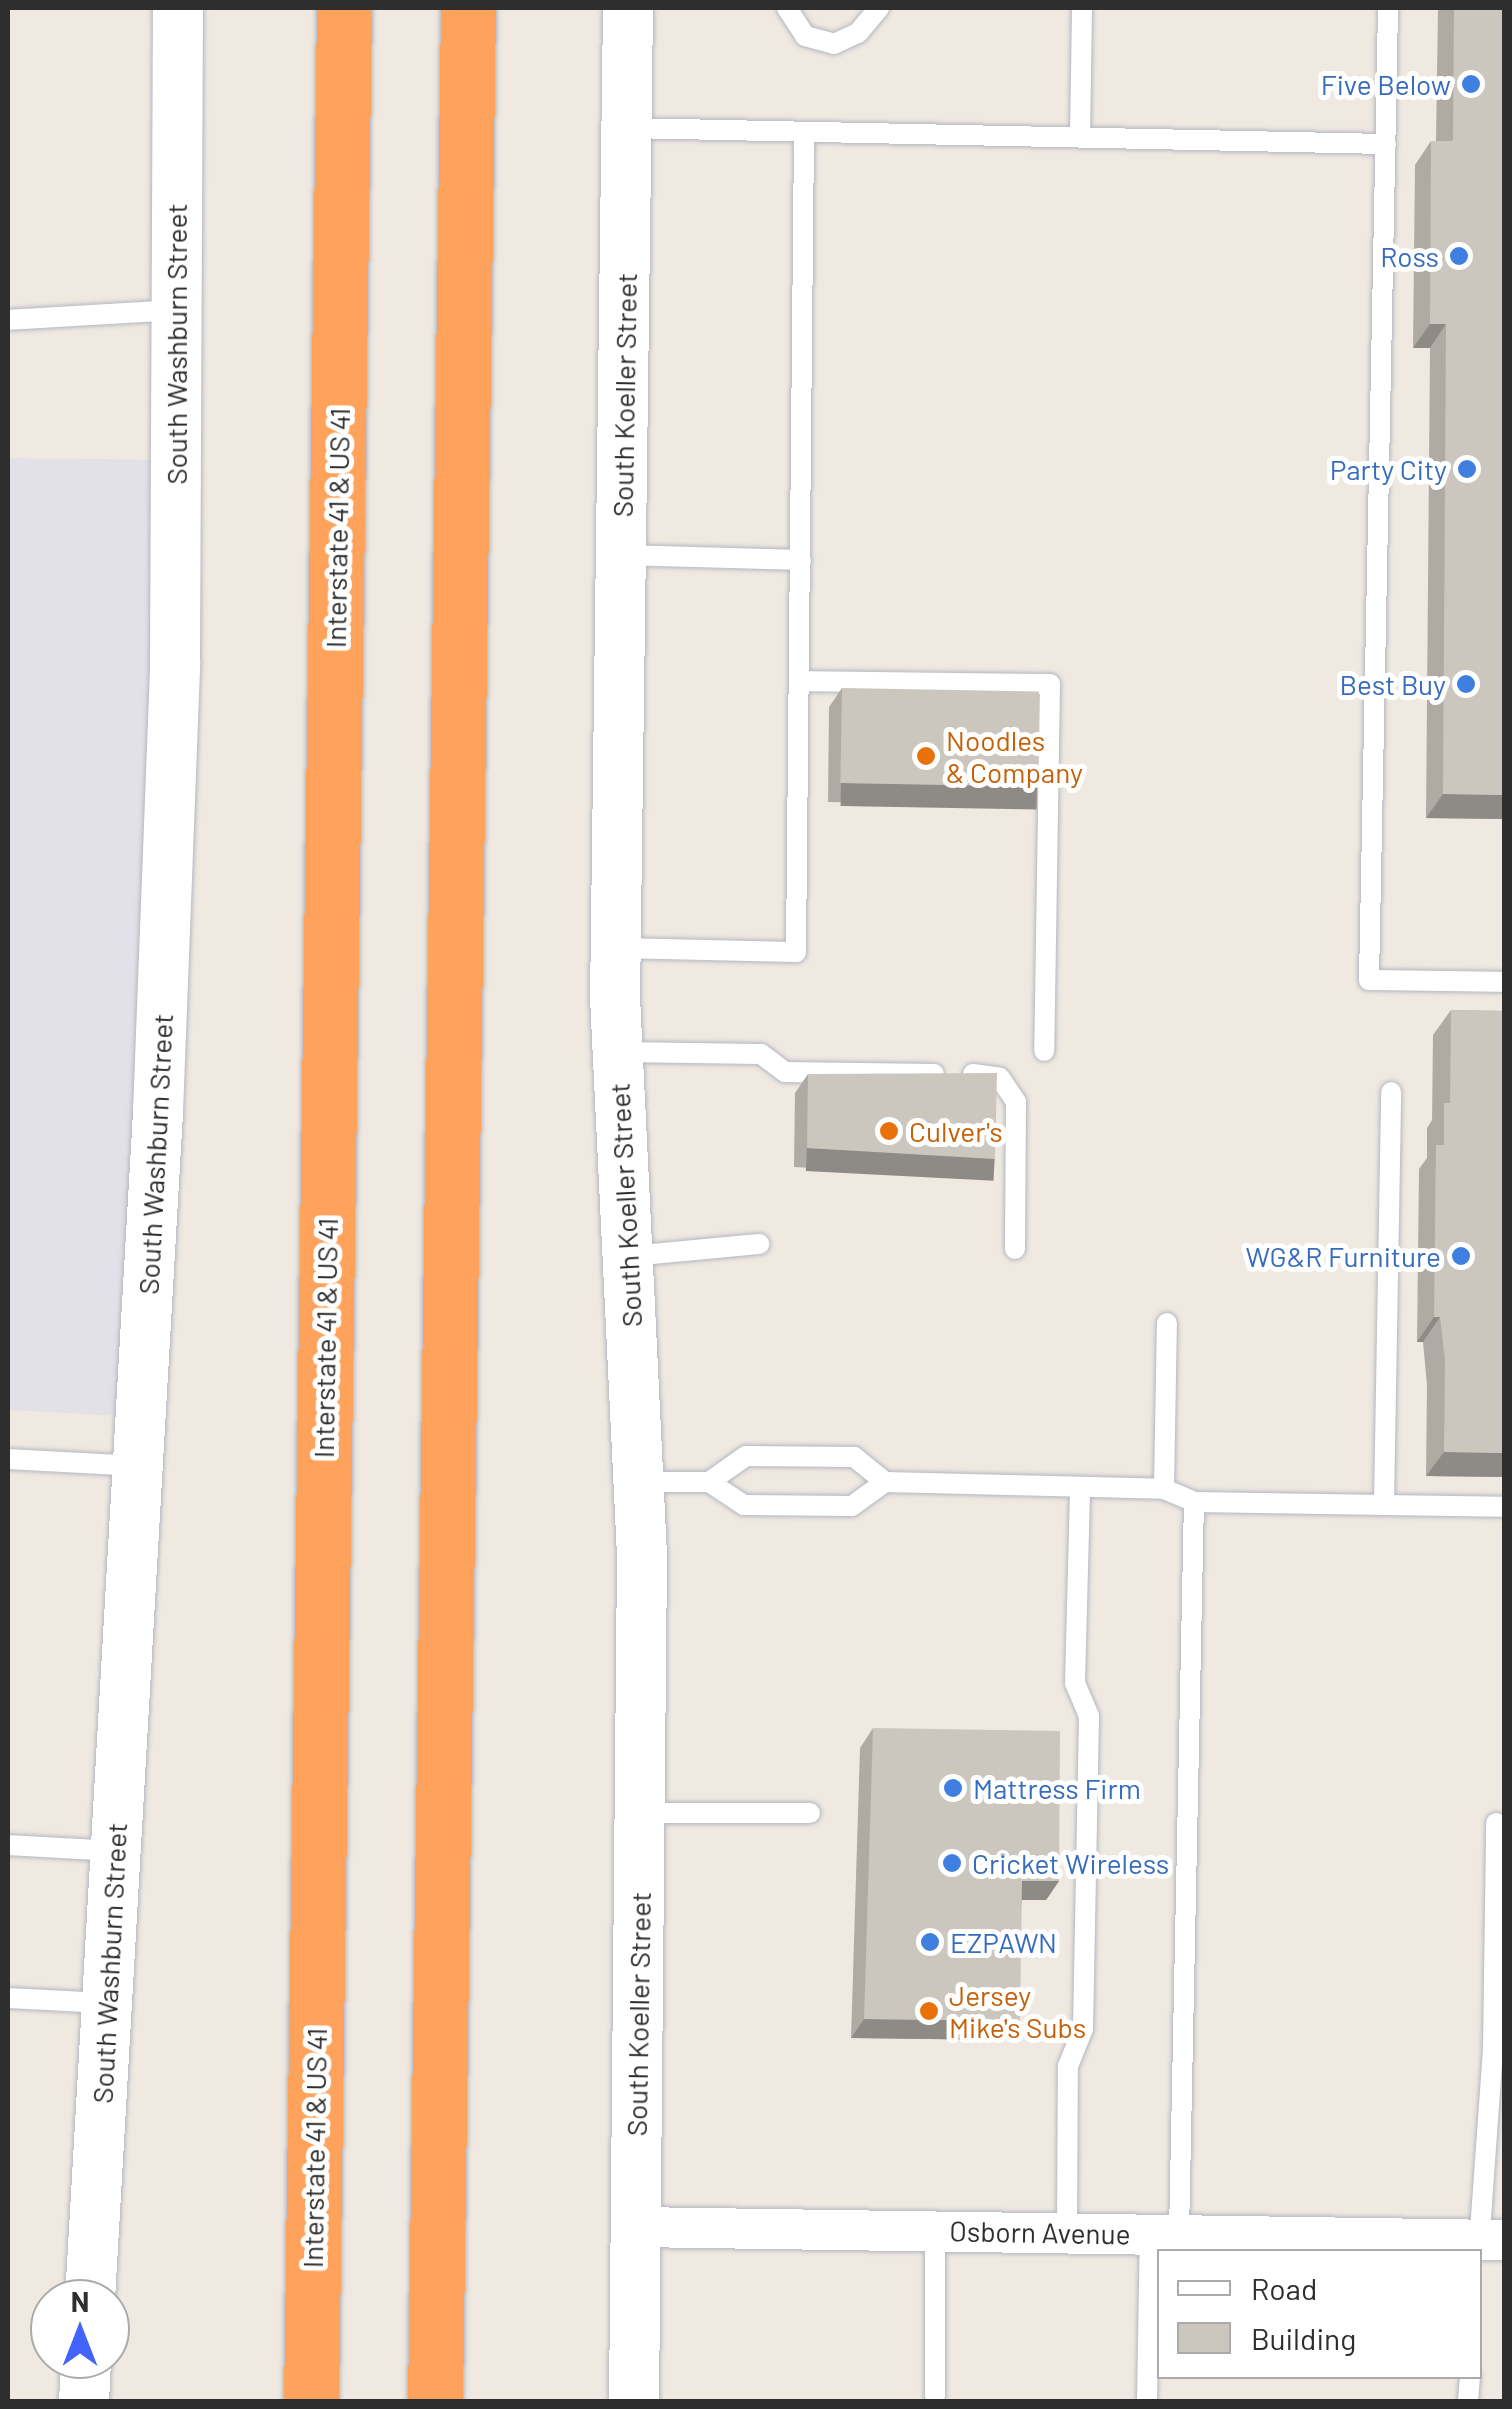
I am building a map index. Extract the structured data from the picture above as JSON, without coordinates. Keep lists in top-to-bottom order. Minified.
{"streets":{"highway":["Interstate 41 & US 41"],"street":["South Washburn Street","South Koeller Street","Osborn Avenue"]},"crossings":[["South Koeller Street","Osborn Avenue"]],"places":["Five Below","Ross","Party City","Best Buy","Noodles & Company","Culver's","WG&R Furniture","Mattress Firm","Cricket Wireless","EZPAWN","Jersey Mike's Subs"],"legend":["Road","Building"],"north":"top"}
